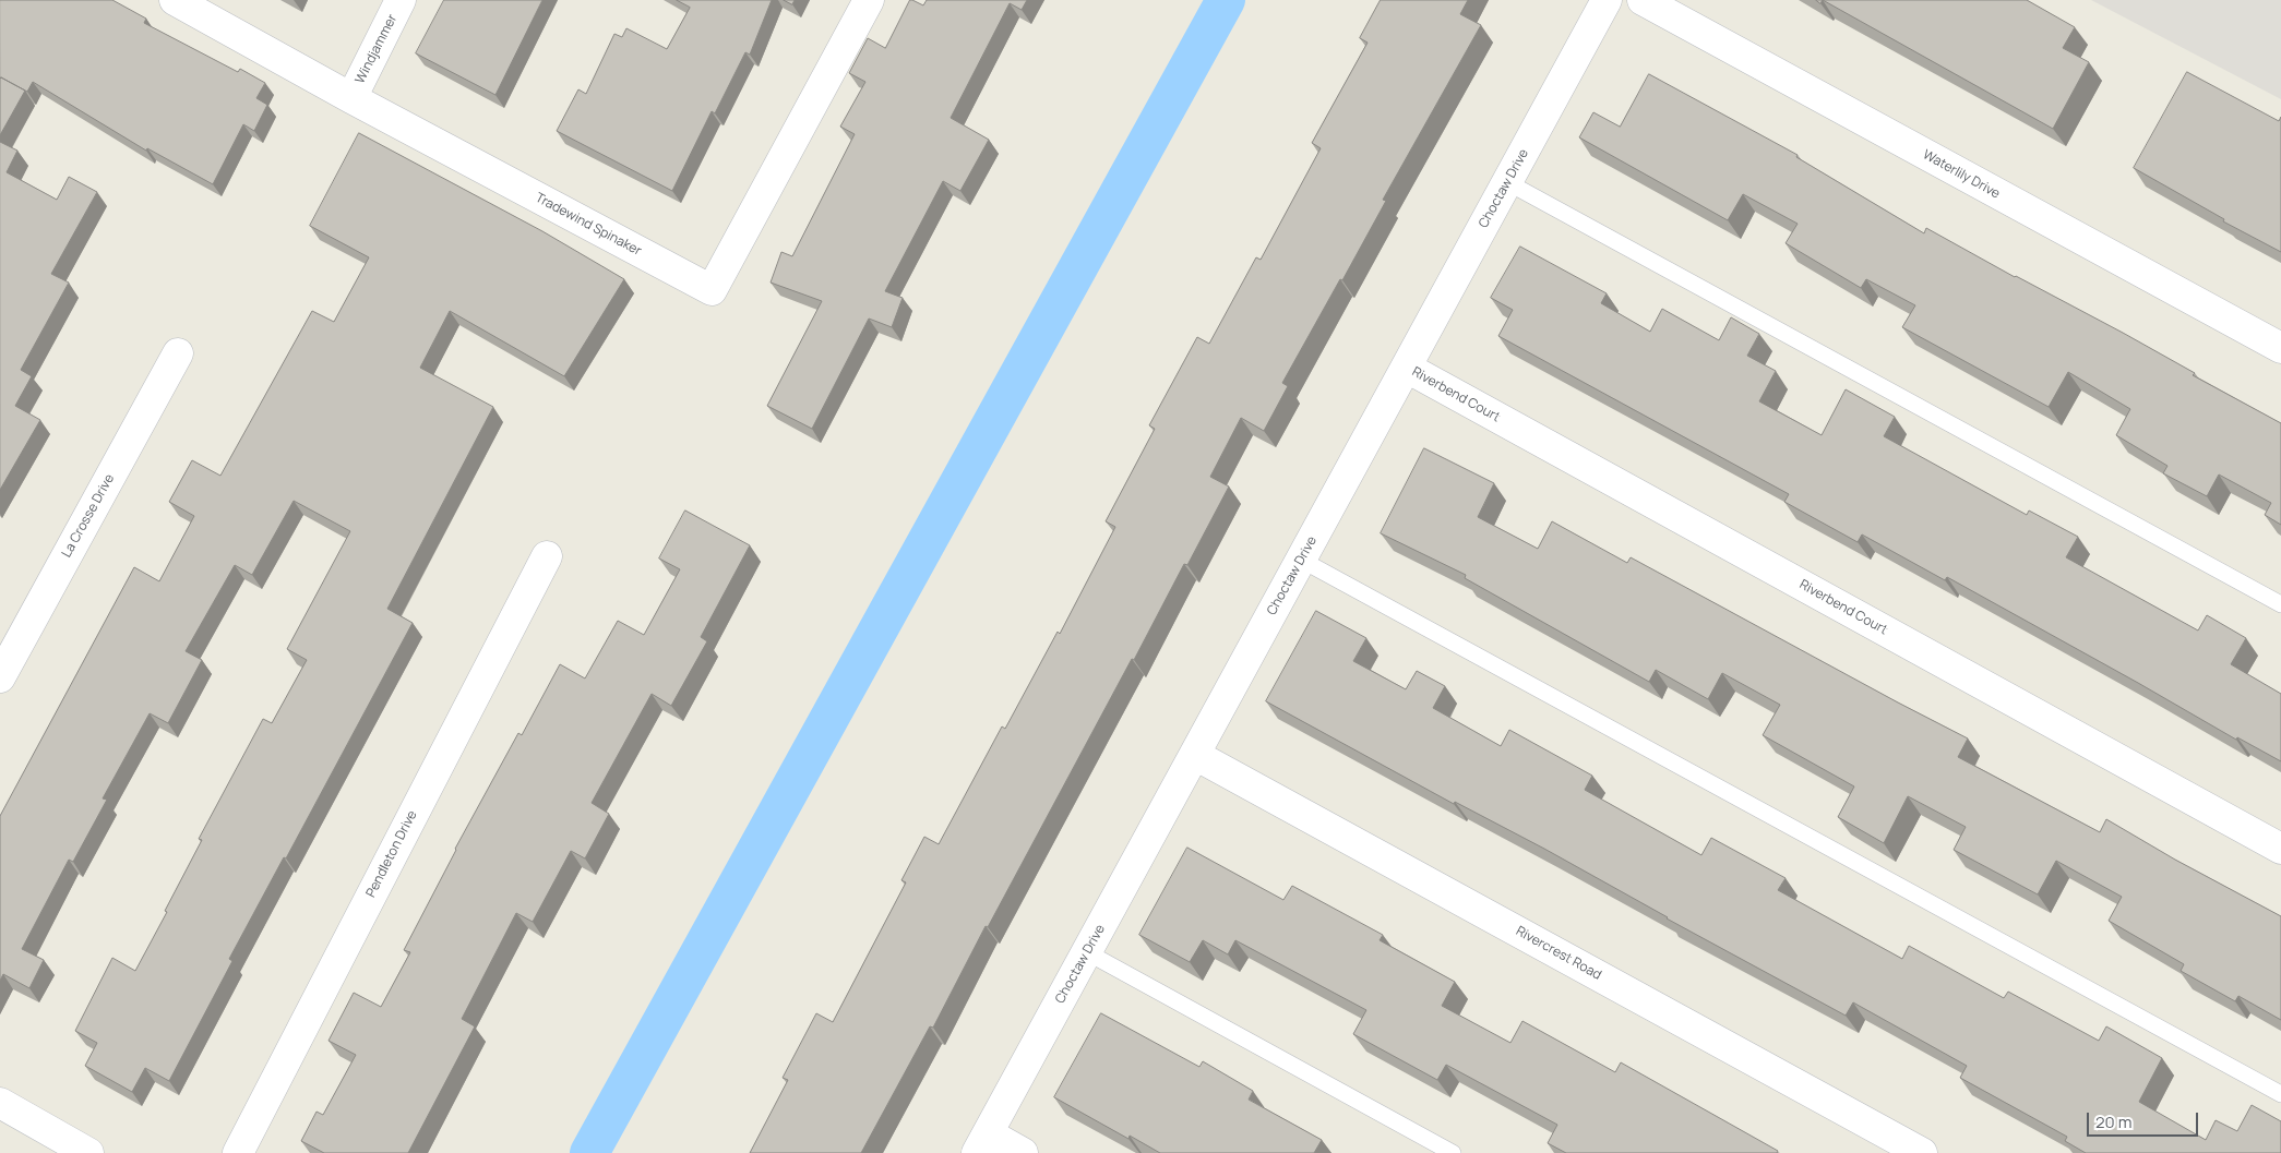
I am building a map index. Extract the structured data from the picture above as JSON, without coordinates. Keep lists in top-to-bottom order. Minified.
{"streets":{"street":["Windjammer","Waterlily Drive","Choctaw Drive","Tradewind Spinaker","Riverbend Court","La Crosse Drive","Pendleton Drive","Rivercrest Road"]},"crossings":[["Windjammer","Tradewind Spinaker"],["Choctaw Drive","Riverbend Court"],["Choctaw Drive","Rivercrest Road"]],"scale_bar":"20 m"}
